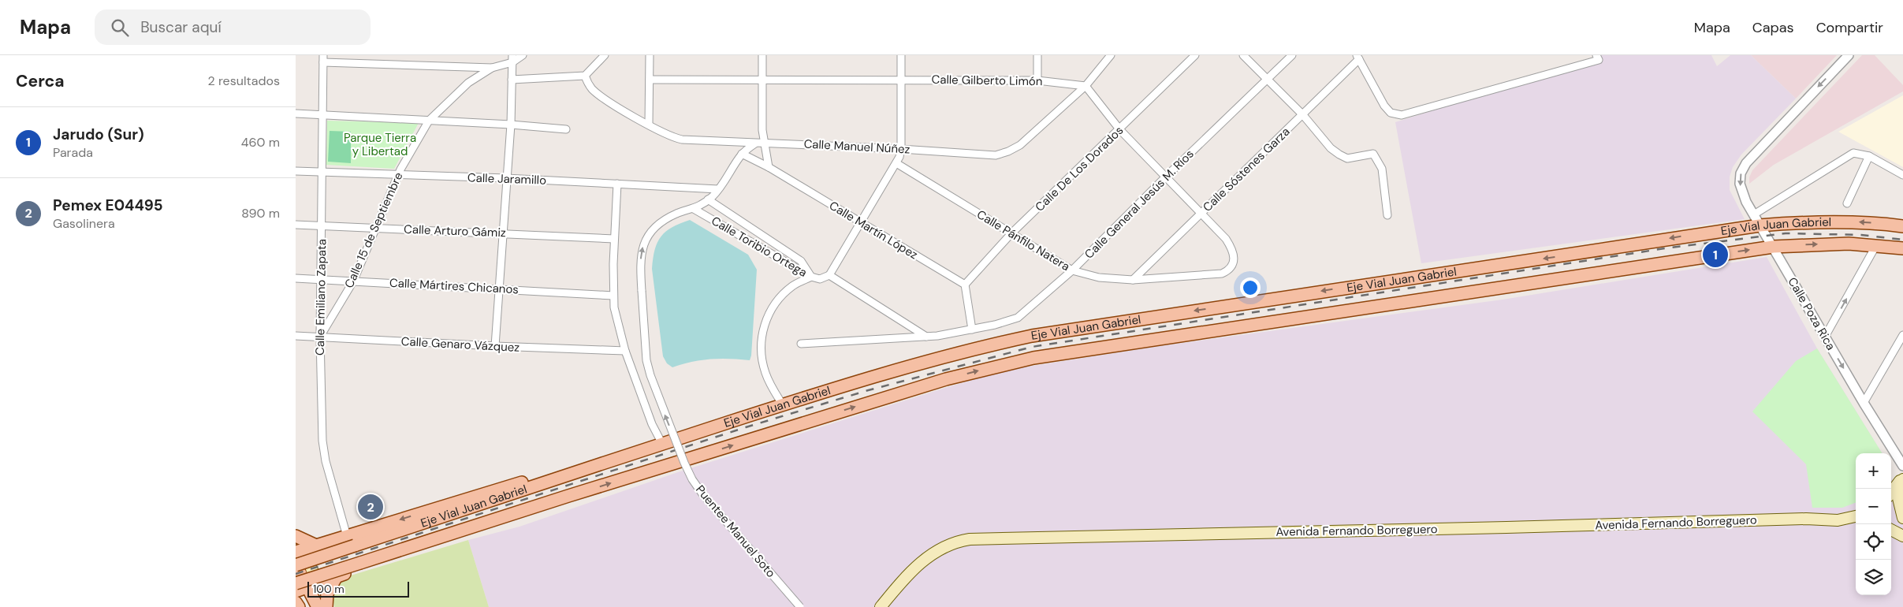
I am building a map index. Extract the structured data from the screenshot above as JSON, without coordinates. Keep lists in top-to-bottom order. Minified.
{"streets":{"main road":["Eje Vial Juan Gabriel","Avenida Fernando Borreguero"],"street":["Calle Gilberto Limón","Calle Manuel Núñez","Calle De Los Dorados","Calle Sóstenes Garza","Calle Jaramillo","Calle General Jesús M. Ríos","Calle 15 de Septiembre","Calle Martín López","Calle Arturo Gámiz","Calle Pánfilo Natera","Calle Toribio Ortega","Calle Mártires Chicanos","Calle Emiliano Zapata","Calle Poza Rica","Calle Genaro Vázquez","Puentee Manuel Soto"]},"crossings":[["Calle Gilberto Limón","Calle Manuel Núñez"],["Calle Manuel Núñez","Puentee Manuel Soto"],["Calle De Los Dorados","Calle Martín López"],["Calle De Los Dorados","Calle Pánfilo Natera"],["Calle Sóstenes Garza","Calle Pánfilo Natera"],["Calle Jaramillo","Calle 15 de Septiembre"],["Calle Jaramillo","Calle Emiliano Zapata"],["Calle Jaramillo","Puentee Manuel Soto"],["Calle General Jesús M. Ríos","Calle Pánfilo Natera"],["Eje Vial Juan Gabriel","Calle Poza Rica"],["Calle 15 de Septiembre","Calle Arturo Gámiz"],["Calle 15 de Septiembre","Calle Mártires Chicanos"],["Calle 15 de Septiembre","Calle Emiliano Zapata"],["Calle 15 de Septiembre","Calle Genaro Vázquez"],["Calle Martín López","Puentee Manuel Soto"],["Calle Arturo Gámiz","Calle Emiliano Zapata"],["Calle Toribio Ortega","Puentee Manuel Soto"],["Calle Mártires Chicanos","Calle Emiliano Zapata"],["Calle Emiliano Zapata","Calle Genaro Vázquez"]],"one_way":["Calle Poza Rica"],"parks":["Parque Tierra y Libertad"],"scale_bar":"100 m","page":{"header":"Mapa","search":"Buscar aquí","nav":["Mapa","Capas","Compartir"],"heading":["Cerca","2 resultados"],"list":[{"mark":"1","name":"Jarudo (Sur)","note":"Parada","value":"460 m"},{"mark":"2","name":"Pemex E04495","note":"Gasolinera","value":"890 m"}],"pins":["1","2"],"map_buttons":["+","−"],"scale":"100 m"}}
